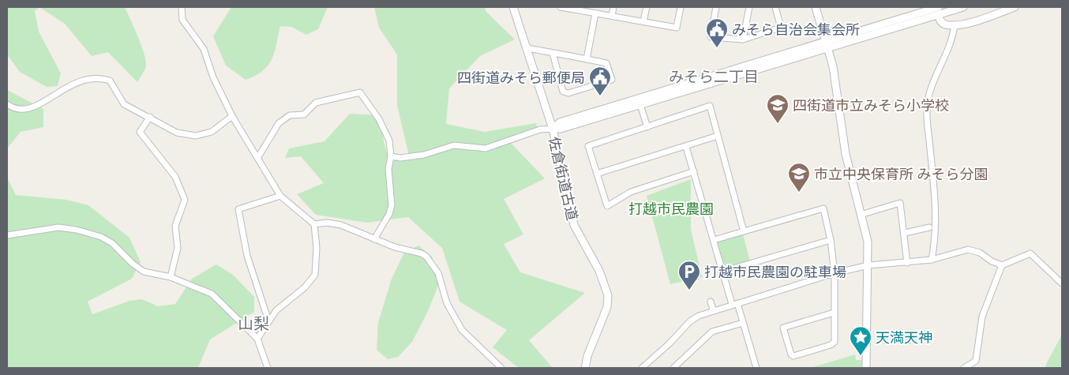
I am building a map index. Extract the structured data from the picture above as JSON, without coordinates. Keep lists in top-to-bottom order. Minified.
{"streets":{"street":["佐倉街道古道"]},"districts":["みそら二丁目","山梨"],"parks":["打越市民農園"],"places":{"public building":["みそら自治会集会所","四街道みそら郵便局"],"school or university":["四街道市立みそら小学校","市立中央保育所 みそら分園"],"parking":["打越市民農園の駐車場"],"place":["天満天神"]}}
